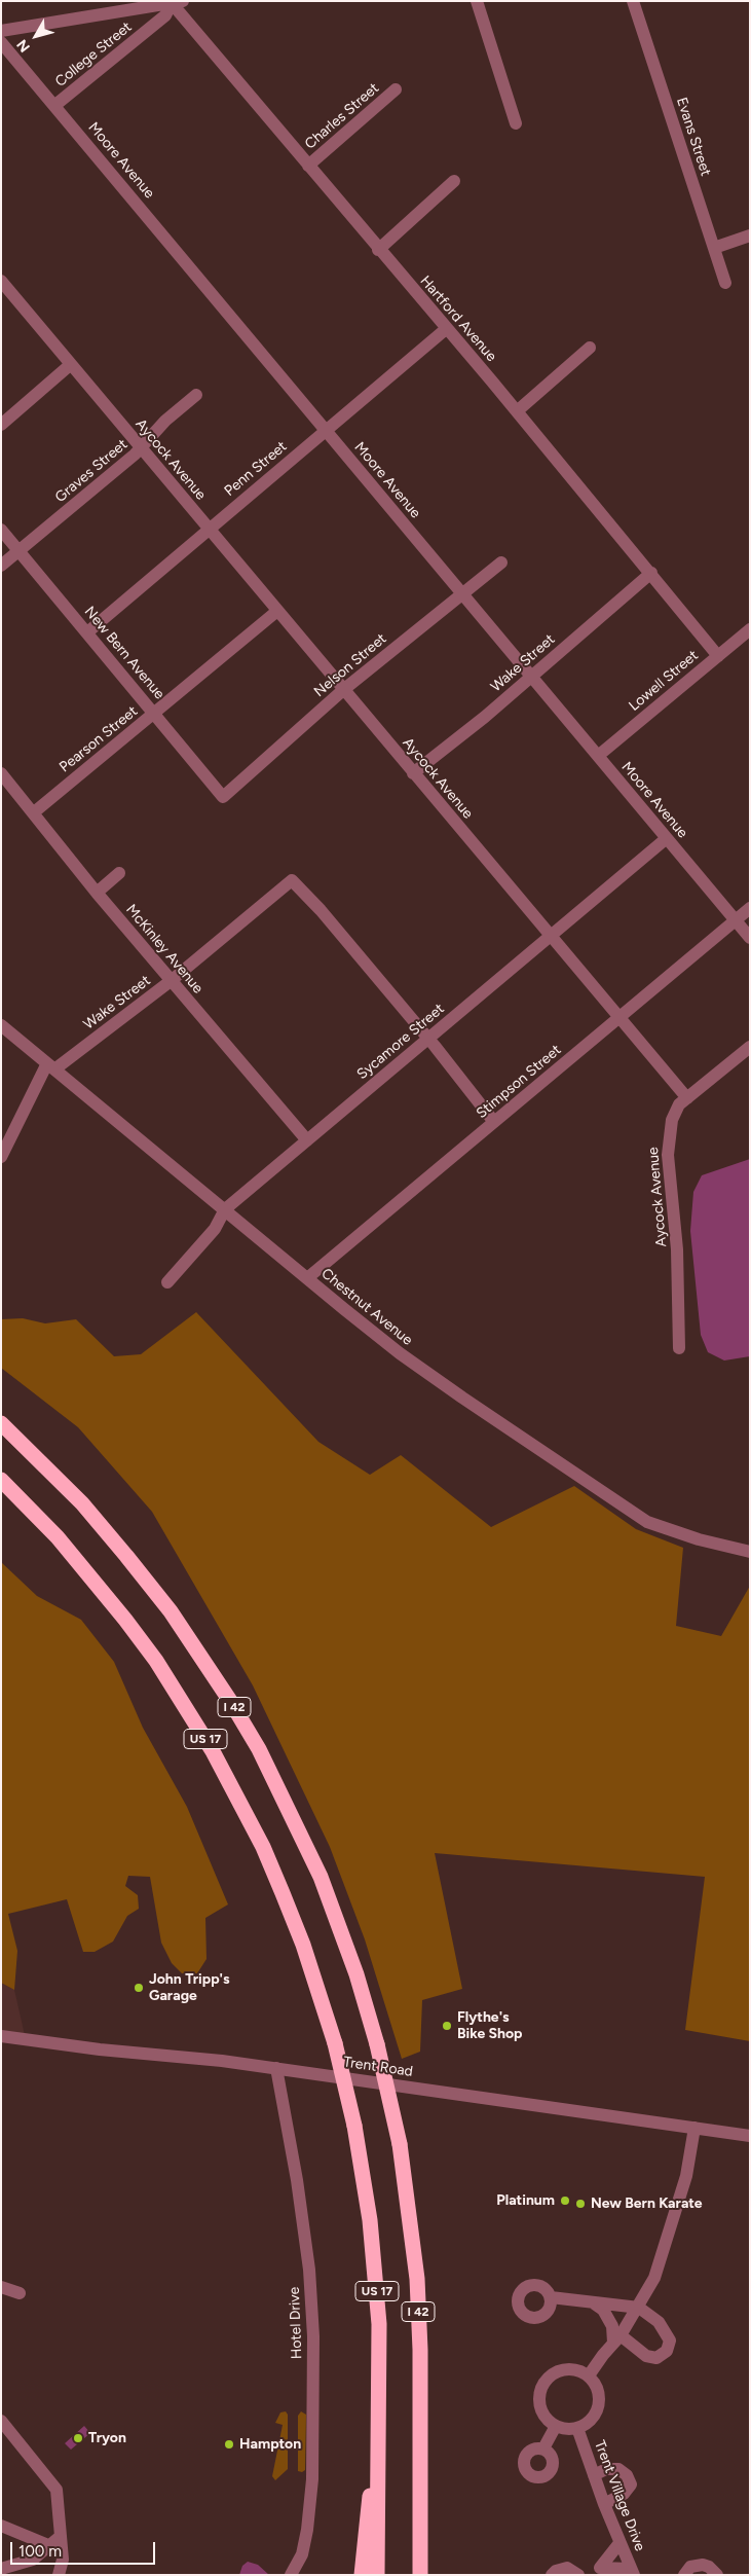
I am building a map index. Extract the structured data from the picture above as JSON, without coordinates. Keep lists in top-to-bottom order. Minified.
{"streets":{"highway":["I 42","US 17"],"street":["College Street","Charles Street","Evans Street","Moore Avenue","Hartford Avenue","Aycock Avenue","Penn Street","Graves Street","New Bern Avenue","Wake Street","Nelson Street","Lowell Street","Pearson Street","McKinley Avenue","Sycamore Street","Stimpson Street","Chestnut Avenue","Trent Road","Hotel Drive","Trent Village Drive"]},"crossings":[["College Street","Moore Avenue"],["College Street","Hartford Avenue"],["Charles Street","Hartford Avenue"],["Moore Avenue","Penn Street"],["Moore Avenue","Wake Street"],["Moore Avenue","Nelson Street"],["Moore Avenue","Lowell Street"],["Moore Avenue","Sycamore Street"],["Moore Avenue","Stimpson Street"],["Hartford Avenue","Penn Street"],["Hartford Avenue","Wake Street"],["Hartford Avenue","Lowell Street"],["Aycock Avenue","Penn Street"],["Aycock Avenue","Graves Street"],["Aycock Avenue","Wake Street"],["Aycock Avenue","Nelson Street"],["Aycock Avenue","Pearson Street"],["Aycock Avenue","Sycamore Street"],["Aycock Avenue","Stimpson Street"],["Penn Street","New Bern Avenue"],["Graves Street","New Bern Avenue"],["New Bern Avenue","Nelson Street"],["New Bern Avenue","Pearson Street"],["Wake Street","McKinley Avenue"],["Wake Street","Sycamore Street"],["Wake Street","Chestnut Avenue"],["Pearson Street","McKinley Avenue"],["McKinley Avenue","Sycamore Street"],["Sycamore Street","Chestnut Avenue"],["Stimpson Street","Chestnut Avenue"],["Trent Road","Hotel Drive"]],"places":["John Tripp's Garage","Flythe's Bike Shop","Platinum","New Bern Karate","Tryon","Hampton"],"scale_bar":"100 m","north":"bottom left"}
